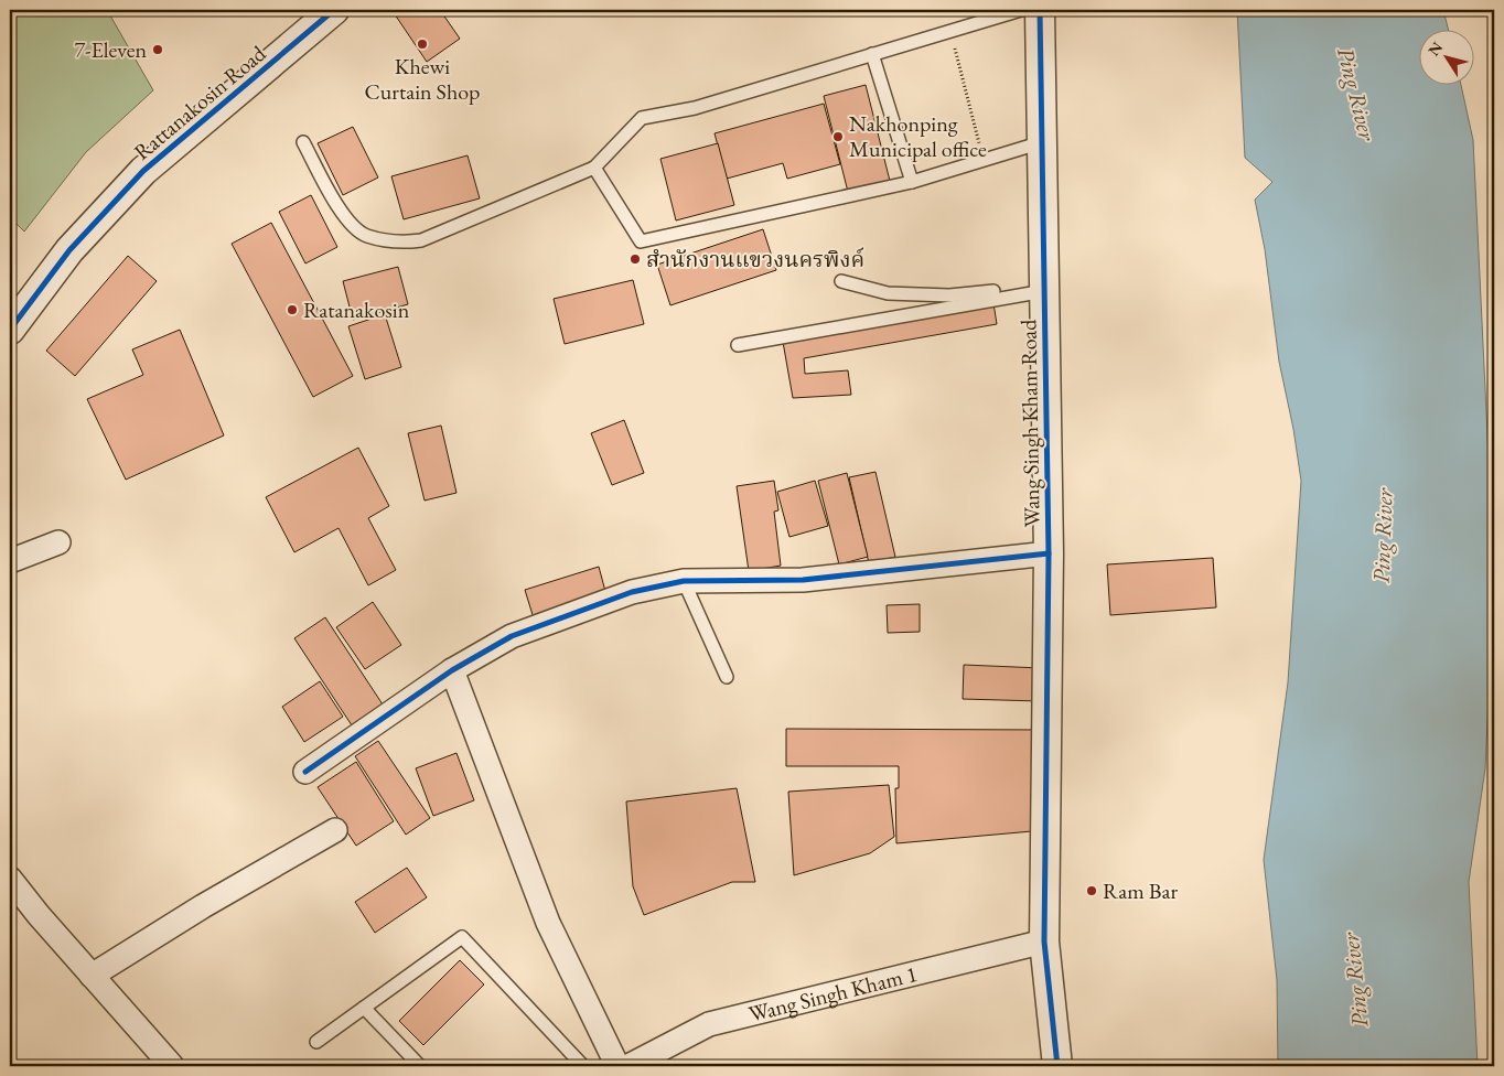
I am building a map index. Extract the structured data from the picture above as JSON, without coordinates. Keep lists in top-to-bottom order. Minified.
{"streets":{"street":["Rattanakosin Road","Wang Singh Kham Road","Wang Singh Kham 1"]},"crossings":[["Wang Singh Kham Road","Wang Singh Kham 1"]],"water":["Ping River"],"places":["Khewi Curtain Shop","7-Eleven","Nakhonping Municipal office","สำนักงานแขวงนครพิงค์","Ratanakosin","Ram Bar"],"north":"top left"}
